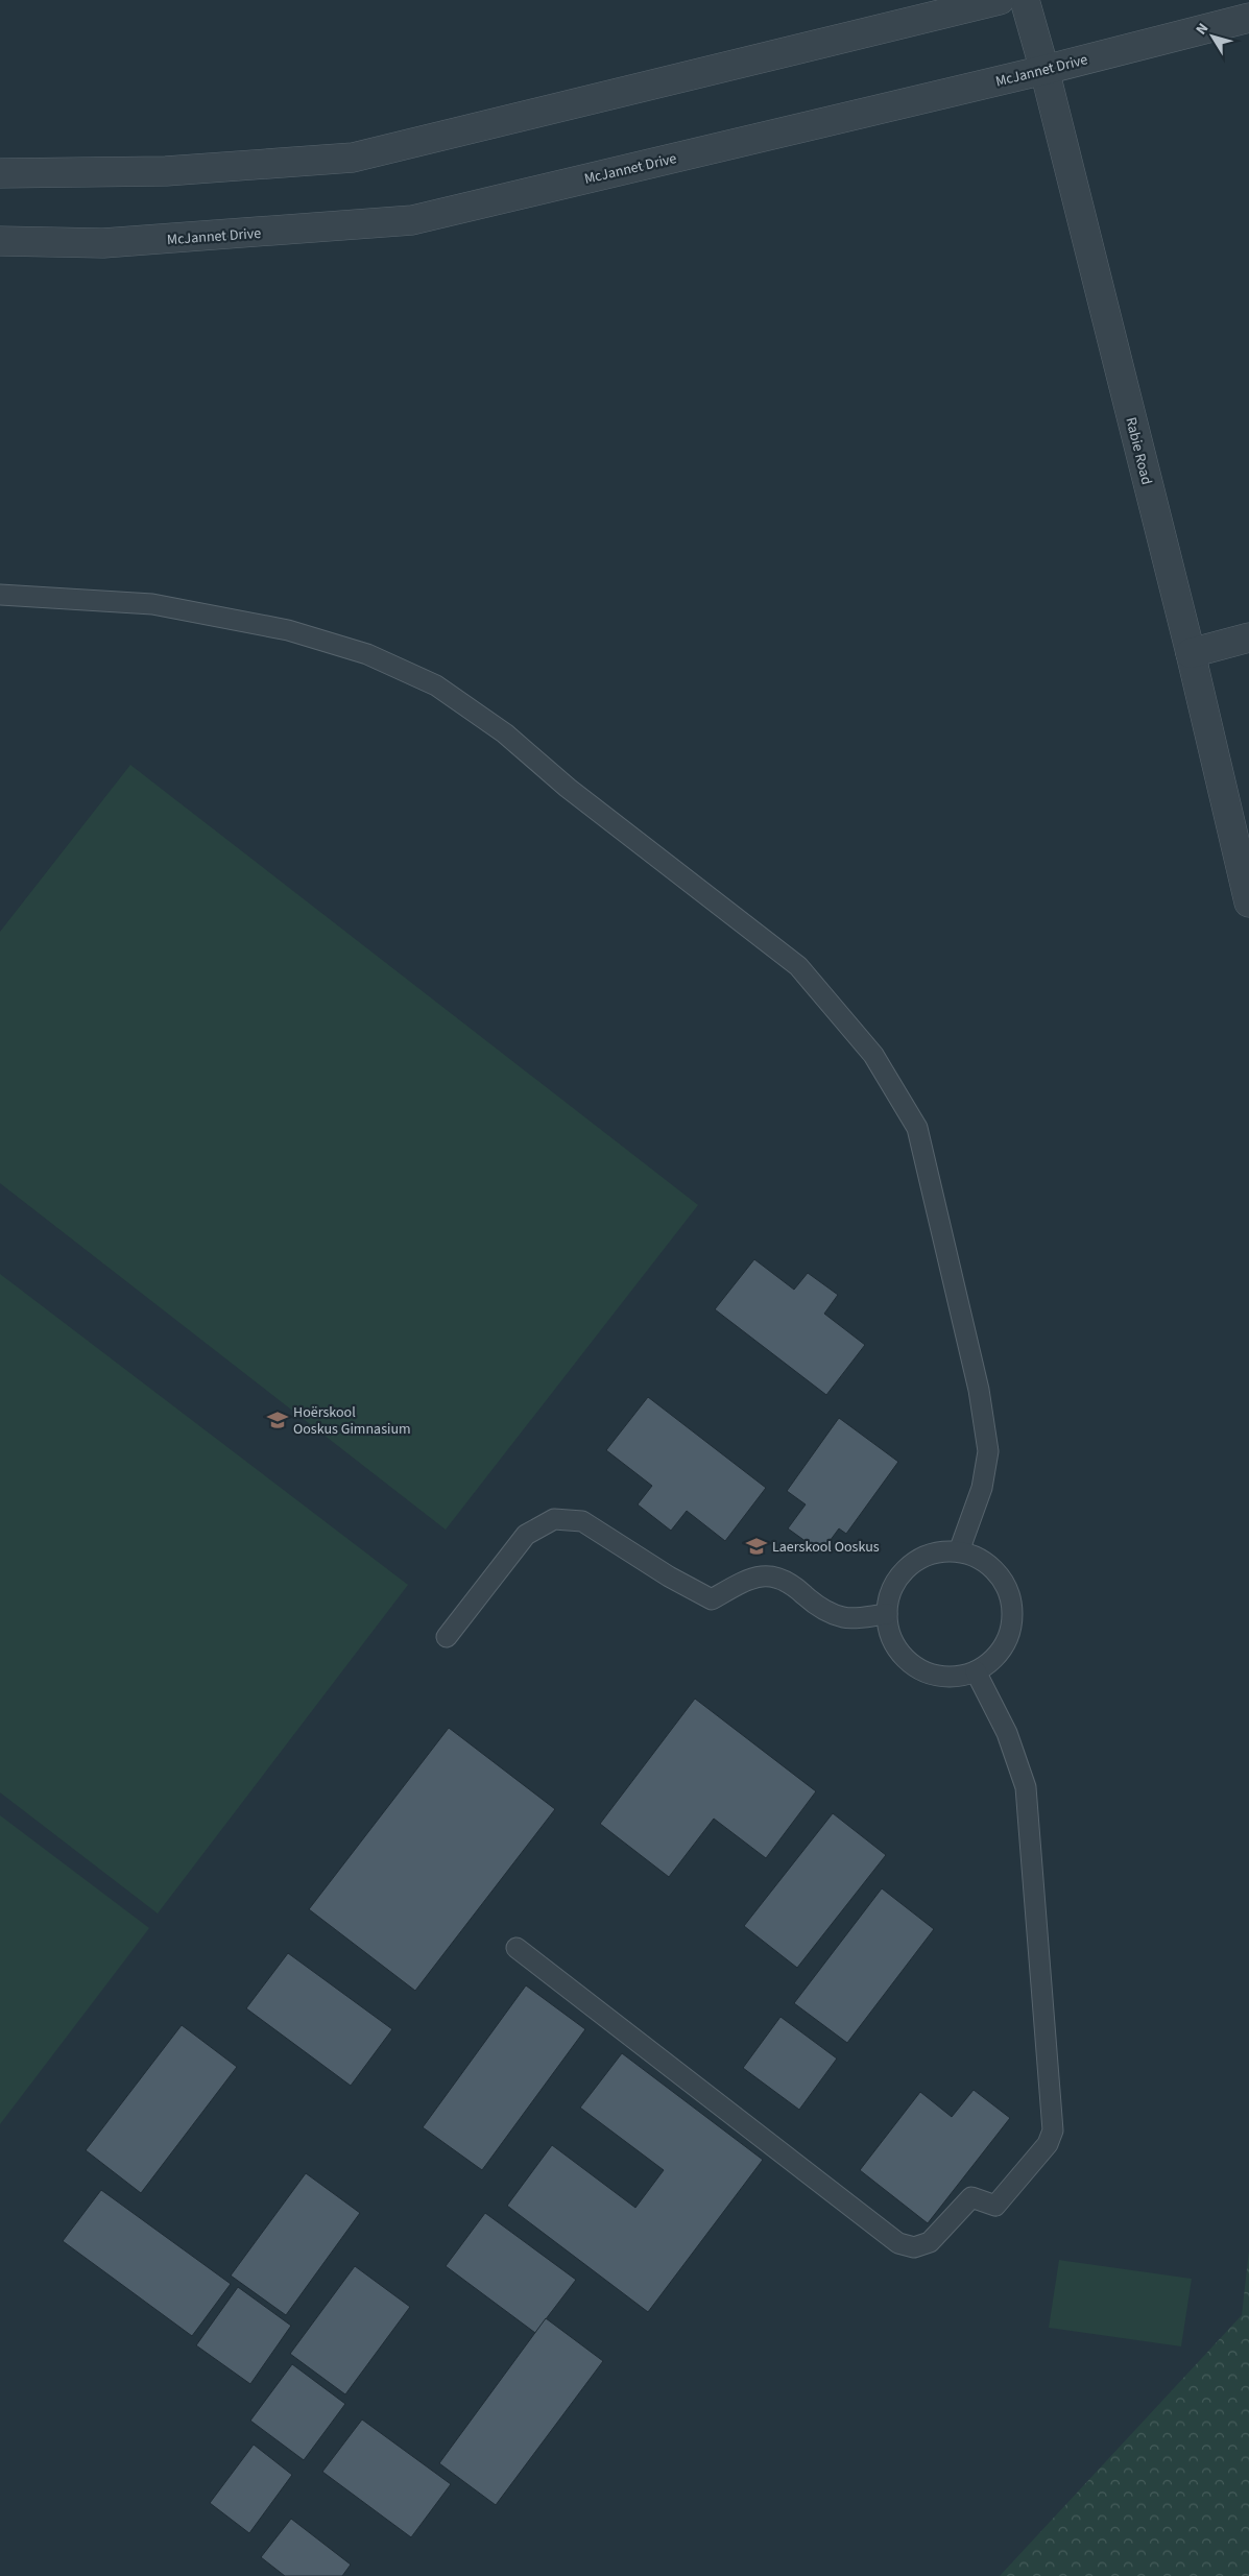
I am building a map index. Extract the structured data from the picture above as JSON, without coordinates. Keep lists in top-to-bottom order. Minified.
{"streets":{"street":["McJannet Drive","Rabie Road"]},"crossings":[["McJannet Drive","Rabie Road"]],"places":{"school or university":["Hoërskool Ooskus Gimnasium","Laerskool Ooskus"]},"north":"top left"}
